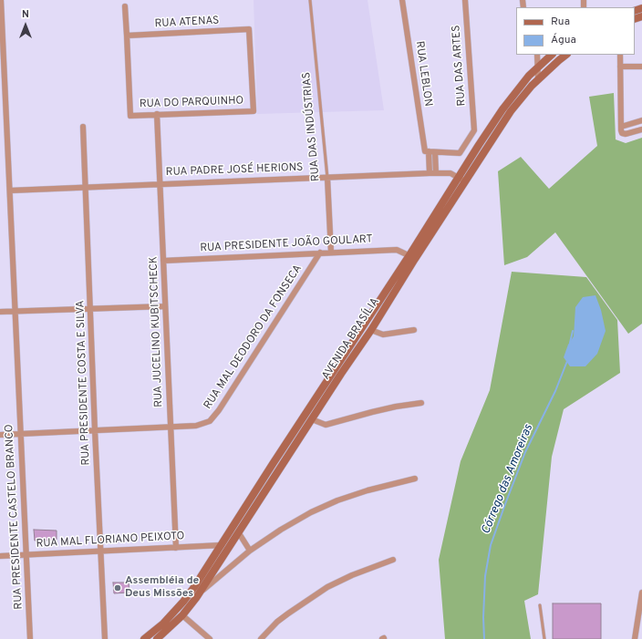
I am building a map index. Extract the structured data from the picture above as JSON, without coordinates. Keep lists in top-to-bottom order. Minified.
{"streets":{"main road":["AVENIDA BRASÍLIA"],"street":["RUA ATENAS","RUA DAS ARTES","RUA LEBLON","RUA DO PARQUINHO","RUA DAS INDÚSTRIAS","RUA PADRE JOSÉ HERIONS","RUA PRESIDENTE JOÃO GOULART","RUA JUCELINO KUBITSCHECK","RUA MAL DEODORO DA FONSECA","RUA PRESIDENTE COSTA E SILVA","RUA PRESIDENTE CASTELO BRANCO","RUA MAL FLORIANO PEIXOTO"]},"crossings":[["RUA ATENAS","RUA DO PARQUINHO"],["RUA LEBLON","RUA PADRE JOSÉ HERIONS"],["RUA DO PARQUINHO","RUA JUCELINO KUBITSCHECK"],["RUA DAS INDÚSTRIAS","RUA PADRE JOSÉ HERIONS"],["RUA DAS INDÚSTRIAS","RUA PRESIDENTE JOÃO GOULART"],["RUA PADRE JOSÉ HERIONS","RUA JUCELINO KUBITSCHECK"],["RUA PADRE JOSÉ HERIONS","AVENIDA BRASÍLIA"],["RUA PADRE JOSÉ HERIONS","RUA PRESIDENTE COSTA E SILVA"],["RUA PADRE JOSÉ HERIONS","RUA PRESIDENTE CASTELO BRANCO"],["RUA PRESIDENTE JOÃO GOULART","RUA JUCELINO KUBITSCHECK"],["RUA PRESIDENTE JOÃO GOULART","RUA MAL DEODORO DA FONSECA"],["RUA PRESIDENTE JOÃO GOULART","AVENIDA BRASÍLIA"],["RUA JUCELINO KUBITSCHECK","RUA MAL DEODORO DA FONSECA"],["RUA JUCELINO KUBITSCHECK","RUA MAL FLORIANO PEIXOTO"],["RUA MAL DEODORO DA FONSECA","RUA PRESIDENTE COSTA E SILVA"],["RUA MAL DEODORO DA FONSECA","RUA PRESIDENTE CASTELO BRANCO"],["AVENIDA BRASÍLIA","RUA MAL FLORIANO PEIXOTO"],["RUA PRESIDENTE COSTA E SILVA","RUA MAL FLORIANO PEIXOTO"],["RUA PRESIDENTE CASTELO BRANCO","RUA MAL FLORIANO PEIXOTO"]],"water":["Córrego das Amoreiras"],"places":["Assembléia de Deus Missões"],"legend":["Rua","Água"],"north":"top"}
